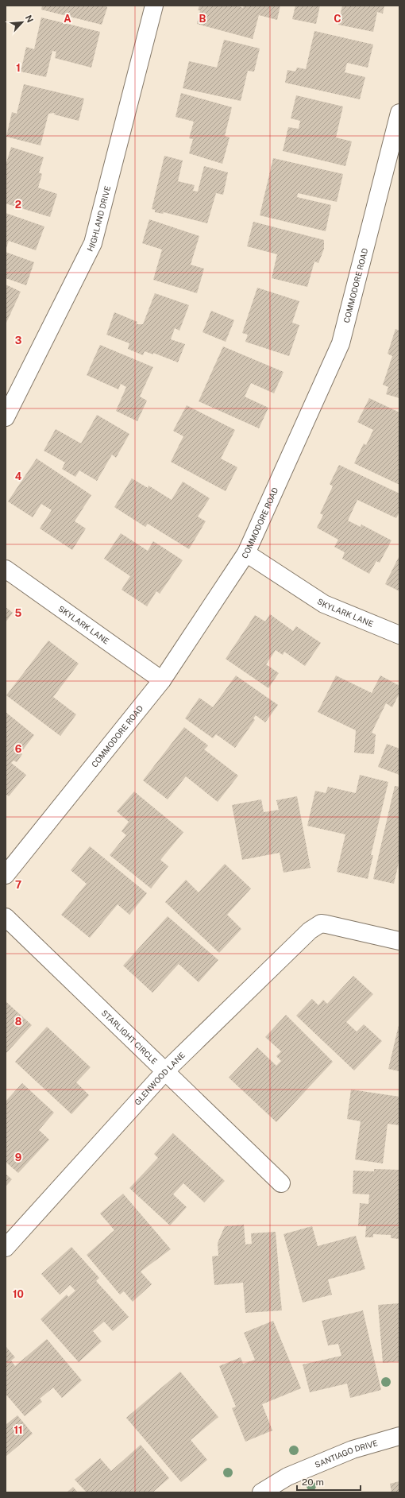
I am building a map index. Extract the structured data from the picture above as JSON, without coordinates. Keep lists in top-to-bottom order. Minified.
{"streets":{"street":["HIGHLAND DRIVE","COMMODORE ROAD","SKYLARK LANE","STARLIGHT CIRCLE","GLENWOOD LANE","SANTIAGO DRIVE"]},"crossings":[["COMMODORE ROAD","SKYLARK LANE"],["STARLIGHT CIRCLE","GLENWOOD LANE"]],"scale_bar":"20 m","north":"top right","grid":{"columns":["A","B","C"],"rows":["1","2","3","4","5","6","7","8","9","10","11"]}}
